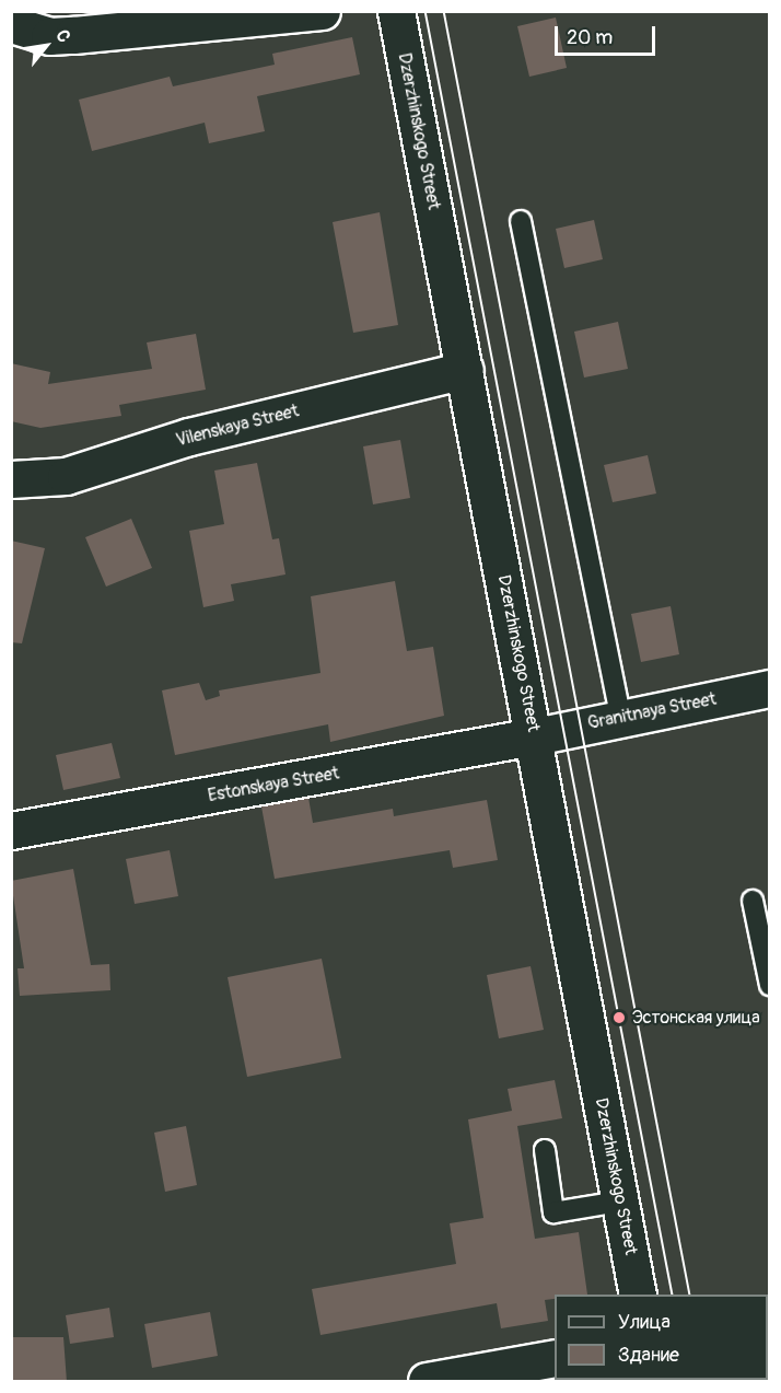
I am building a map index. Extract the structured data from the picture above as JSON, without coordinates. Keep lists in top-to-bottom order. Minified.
{"streets":{"street":["Dzerzhinskogo Street","Vilenskaya Street","Granitnaya Street","Estonskaya Street"]},"crossings":[["Dzerzhinskogo Street","Vilenskaya Street"],["Dzerzhinskogo Street","Granitnaya Street"],["Dzerzhinskogo Street","Estonskaya Street"],["Granitnaya Street","Estonskaya Street"]],"places":["Эстонская улица"],"legend":["Улица","Здание"],"scale_bar":"20 m","north":"top right"}
